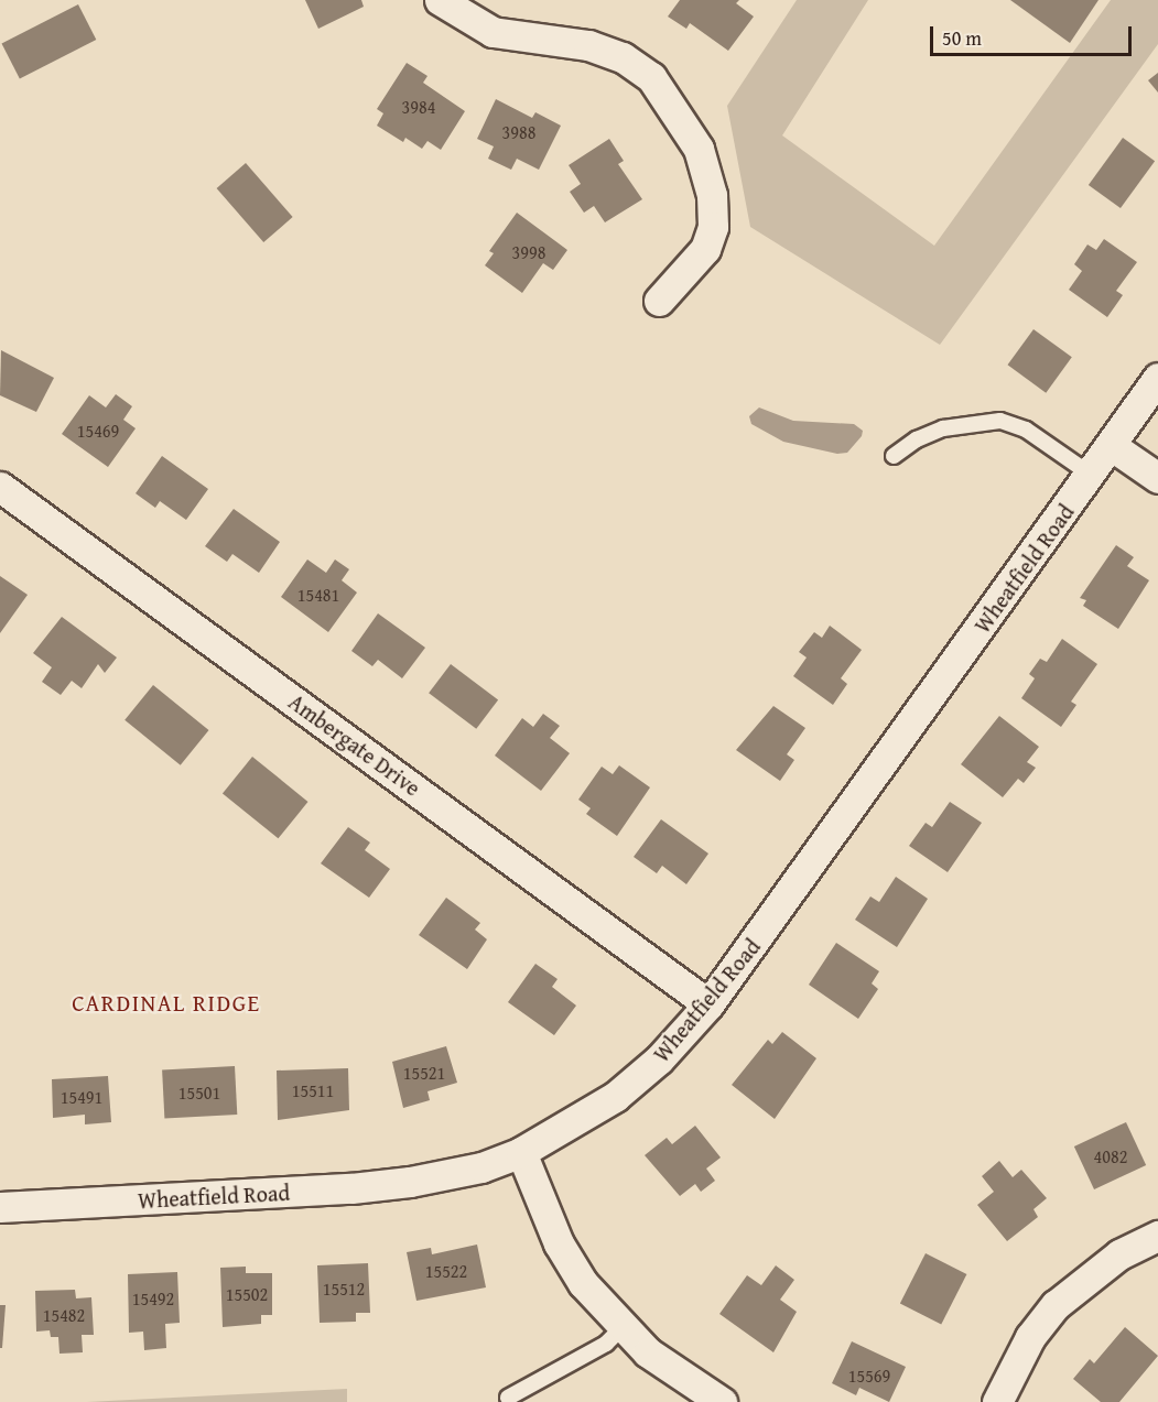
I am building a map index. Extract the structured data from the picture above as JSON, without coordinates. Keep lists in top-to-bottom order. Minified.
{"streets":{"street":["Wheatfield Road","Ambergate Drive"]},"crossings":[["Wheatfield Road","Ambergate Drive"]],"districts":["CARDINAL RIDGE"],"house_numbers":["3984","3988","3998","15469","15481","15521","15511","15501","15491","4082","15522","15512","15502","15492","15482","15569"],"scale_bar":"50 m"}
